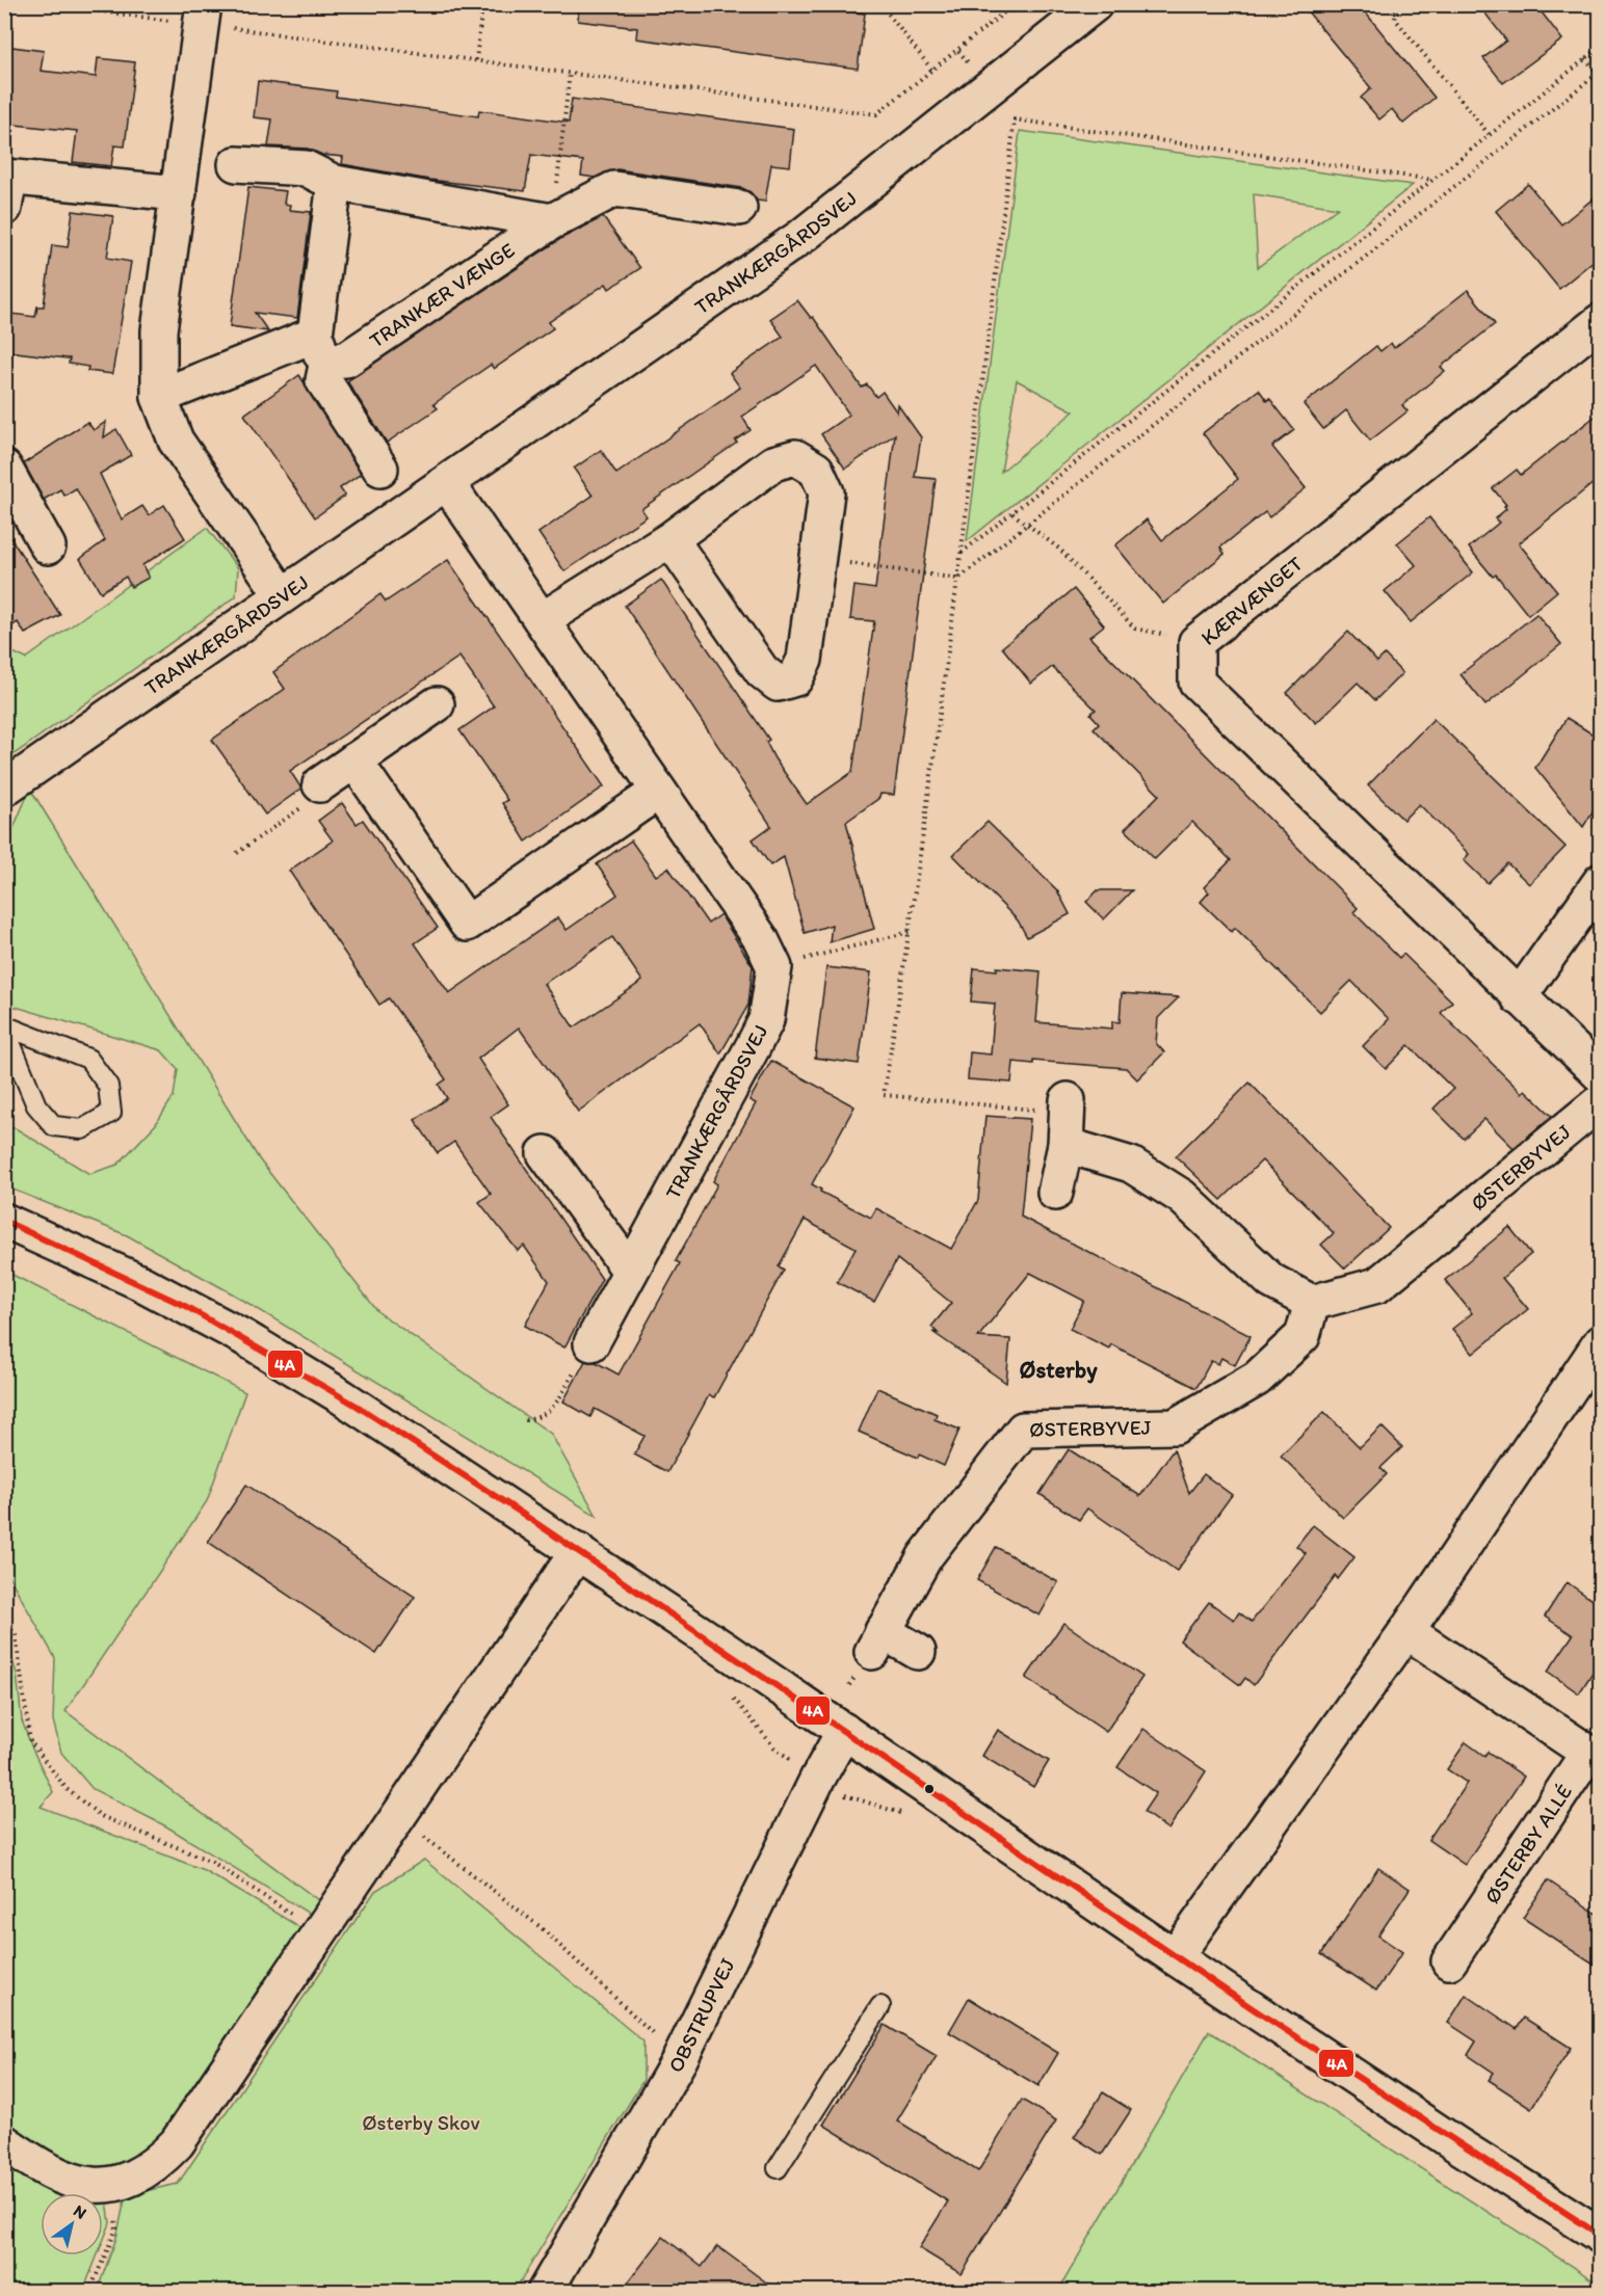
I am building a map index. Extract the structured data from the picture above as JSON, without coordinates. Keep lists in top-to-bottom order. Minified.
{"streets":{"street":["TRANKÆRGÅRDSVEJ","TRANKÆR VÆNGE","KÆRVÆNGET","ØSTERBYVEJ","ØSTERBY ALLÉ","OBSTRUPVEJ"]},"districts":["Østerby"],"parks":["Østerby Skov"],"lines":["transit line 4A"],"north":"top right"}
